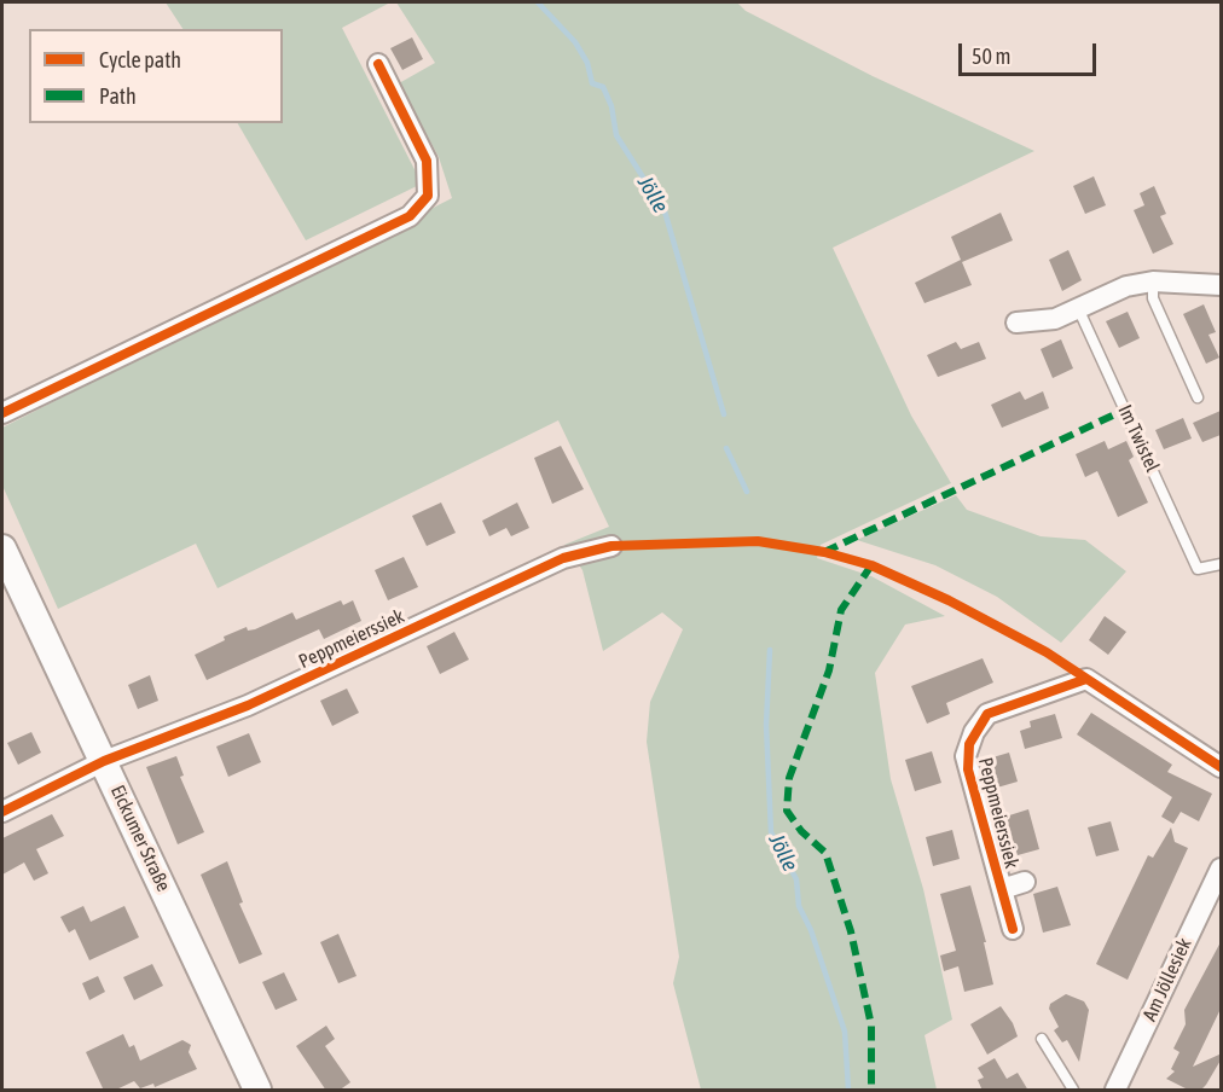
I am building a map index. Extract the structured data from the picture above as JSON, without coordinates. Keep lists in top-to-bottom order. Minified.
{"streets":{"main road":["Eickumer Straße"],"street":["Peppmeierssiek","Am Jöllesiek"],"lane":["Im Twistel"]},"crossings":[["Peppmeierssiek","Eickumer Straße"]],"water":["Jölle"],"legend":["Cycle path","Path"],"scale_bar":"50 m"}
